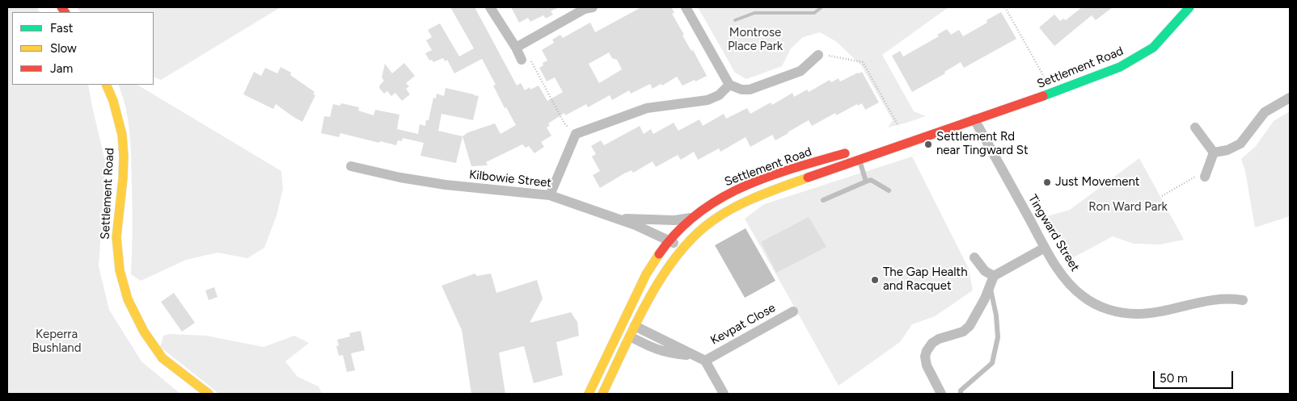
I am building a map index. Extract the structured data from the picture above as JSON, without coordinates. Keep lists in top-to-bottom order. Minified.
{"streets":{"main road":["Settlement Road"],"street":["Kilbowie Street","Tingward Street","Kevpat Close"]},"crossings":[["Settlement Road","Kilbowie Street"],["Settlement Road","Tingward Street"]],"parks":["Montrose Place Park","Ron Ward Park","Keperra Bushland"],"places":["Settlement Rd near Tingward St","Just Movement","The Gap Health and Racquet"],"legend":["Fast","Slow","Jam"],"scale_bar":"50 m"}
